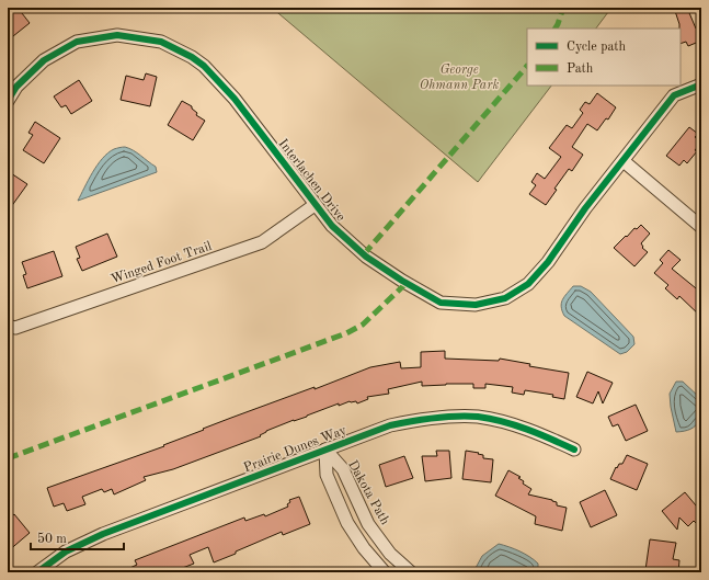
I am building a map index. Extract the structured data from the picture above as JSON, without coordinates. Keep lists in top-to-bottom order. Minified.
{"streets":{"street":["Interlachen Drive","Winged Foot Trail","Prairie Dunes Way","Dakota Path"]},"crossings":[["Interlachen Drive","Winged Foot Trail"],["Prairie Dunes Way","Dakota Path"]],"parks":["George Ohmann Park"],"legend":["Cycle path","Path"],"scale_bar":"50 m"}
